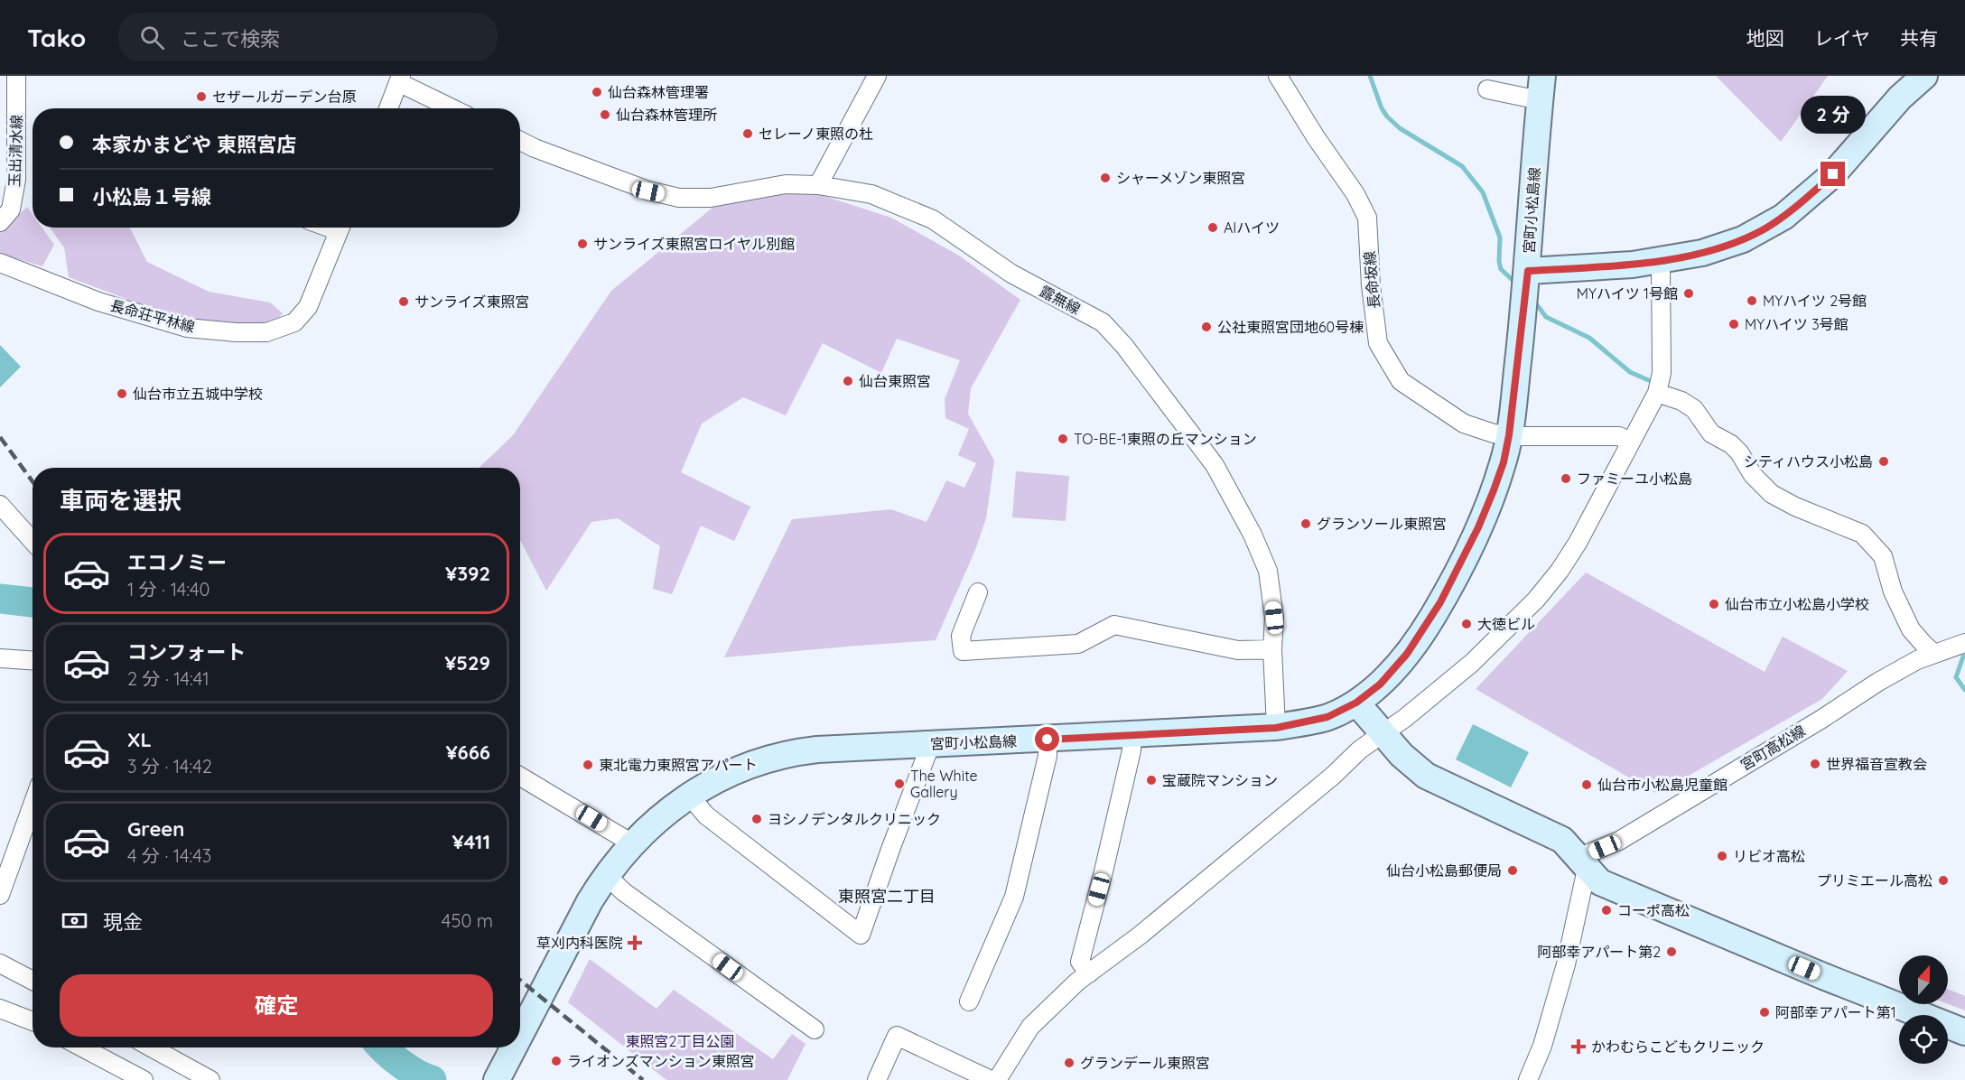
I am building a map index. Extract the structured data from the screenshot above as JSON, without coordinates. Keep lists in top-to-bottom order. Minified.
{"streets":{"street":["玉出清水線","宮町小松島線","長命坂線","露無線","長命荘平林線","宮町高松線"]},"crossings":[["宮町小松島線","長命坂線"],["宮町小松島線","露無線"]],"districts":["東照宮二丁目"],"parks":["東照宮2丁目公園"],"places":{"other":["仙台森林管理署","セザールガーデン台原","仙台森林管理所","セレーノ東照の杜","シャーメゾン東照宮","AIハイツ","サンライズ東照宮ロイヤル別館","MYハイツ 1号館","MYハイツ 2号館","サンライズ東照宮","MYハイツ 3号館","公社東照宮団地60号棟","仙台東照宮","仙台市立五城中学校","TO-BE-1東照の丘マンション","シティハウス小松島","ファミーユ小松島","グランソール東照宮","仙台市立小松島小学校","大徳ビル","世界福音宣教会","東北電力東照宮アパート","宝蔵院マンション","The White Gallery","仙台市小松島児童館","ヨシノデンタルクリニック","リビオ高松","仙台小松島郵便局","プリミエール高松","コーポ高松","阿部幸アパート第2","阿部幸アパート第1","ライオンズマンション東照宮","グランデール東照宮"],"health":["草刈内科医院","かわむらこどもクリニック"]},"north":"top","page":{"header":"Tako","search":"ここで検索","nav":["地図","レイヤ","共有"],"bubble":"2 分","banner":["本家かまどや 東照宮店","小松島１号線"],"heading":"車両を選択","list":[{"name":"エコノミー","note":"1 分 · 14:40","value":"¥392"},{"name":"コンフォート","note":"2 分 · 14:41","value":"¥529"},{"name":"XL","note":"3 分 · 14:42","value":"¥666"},{"name":"Green","note":"4 分 · 14:43","value":"¥411"}],"pay":["現金","450 m"],"buttons":"確定"}}
